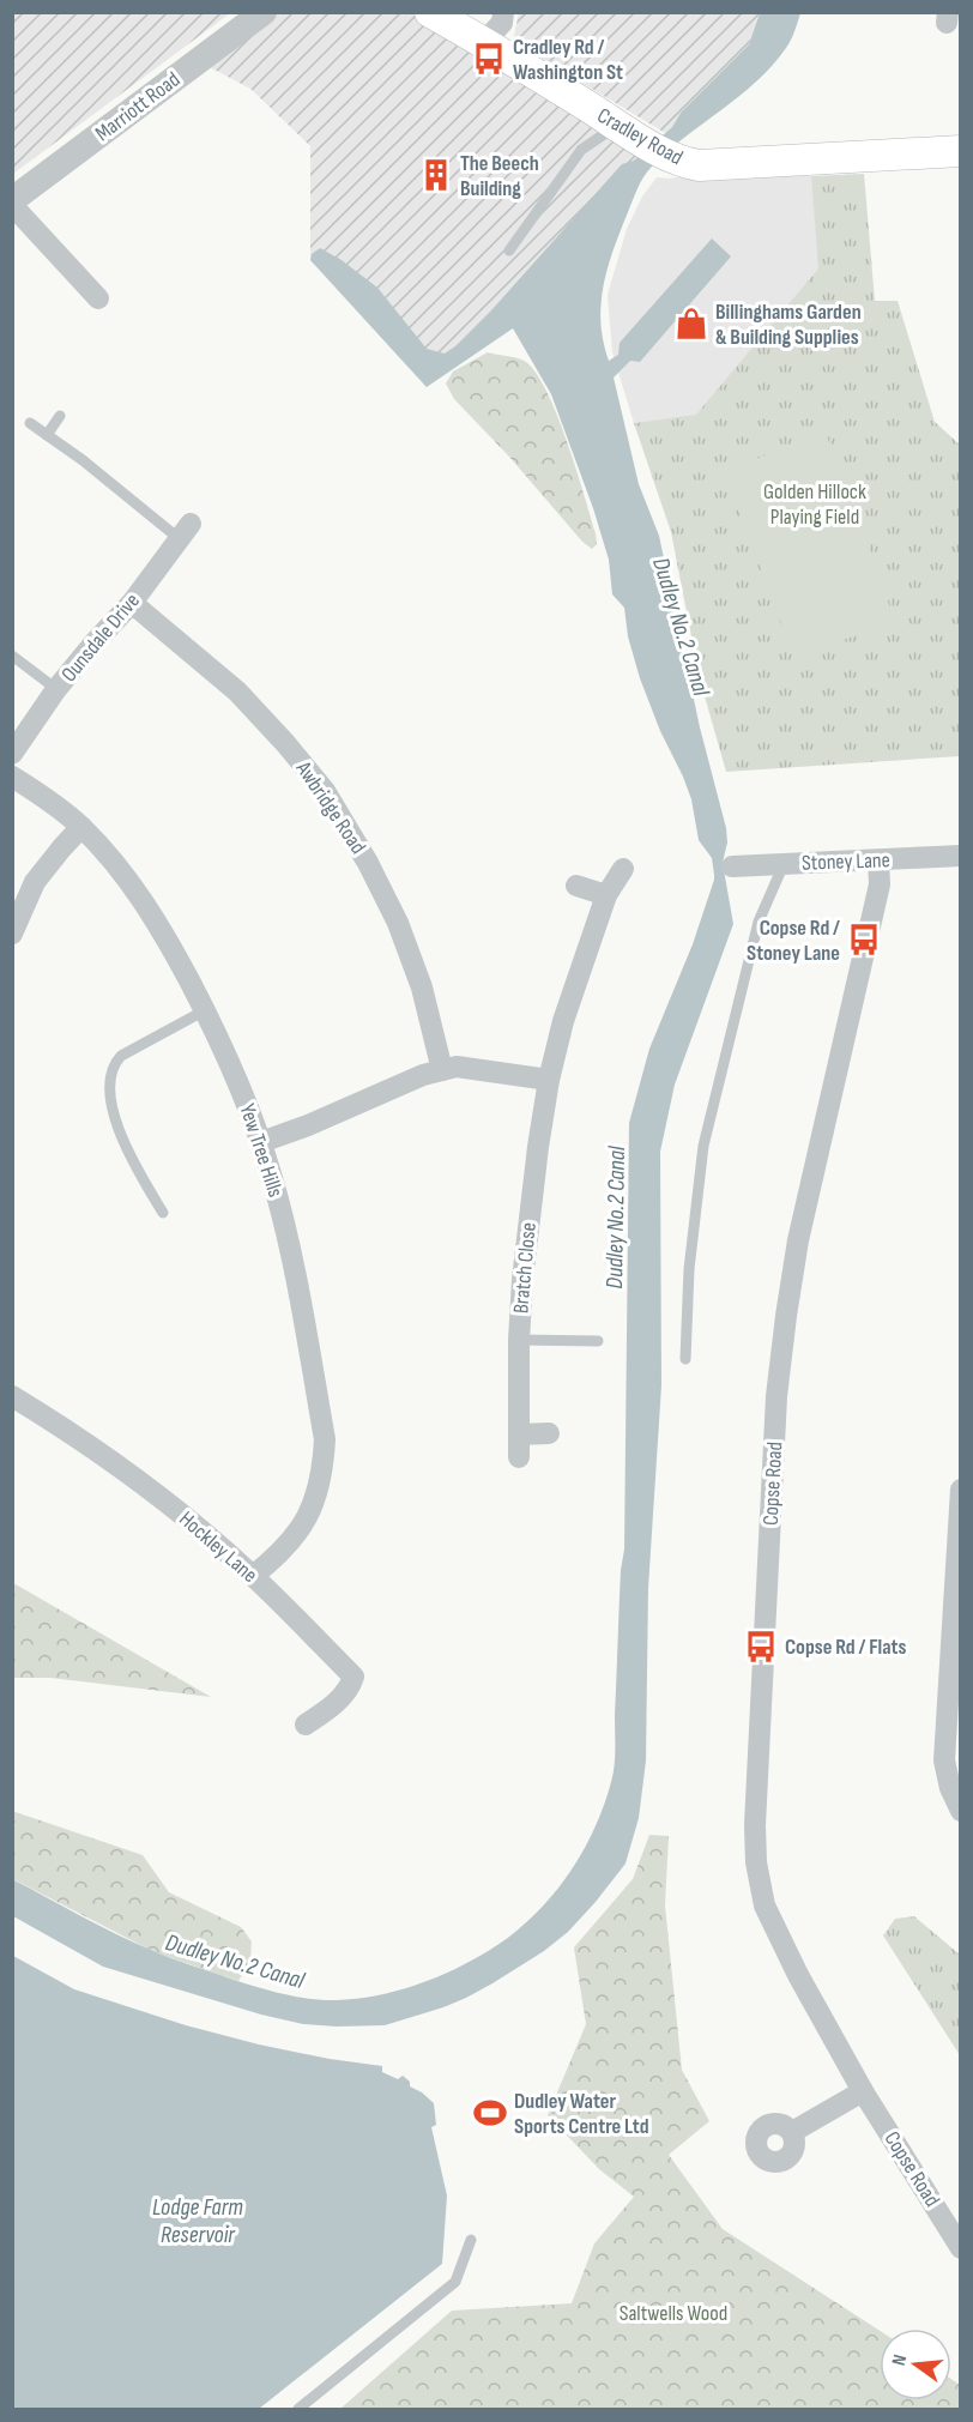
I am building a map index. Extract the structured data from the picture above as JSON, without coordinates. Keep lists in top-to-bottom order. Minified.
{"streets":{"main road":["Cradley Road"],"street":["Marriott Road","Ounsdale Drive","Awbridge Road","Stoney Lane","Yew Tree Hills","Bratch Close","Copse Road","Hockley Lane"]},"crossings":[["Ounsdale Drive","Awbridge Road"],["Stoney Lane","Copse Road"],["Yew Tree Hills","Hockley Lane"]],"water":["Dudley No.2 Canal","Lodge Farm Reservoir"],"parks":["Golden Hillock Playing Field","Saltwells Wood"],"places":{"bus stop":["Cradley Rd / Washington St","Copse Rd / Stoney Lane","Copse Rd / Flats"],"building":["The Beech Building"],"shop":["Billinghams Garden & Building Supplies"],"sports":["Dudley Water Sports Centre Ltd"]},"north":"left"}
